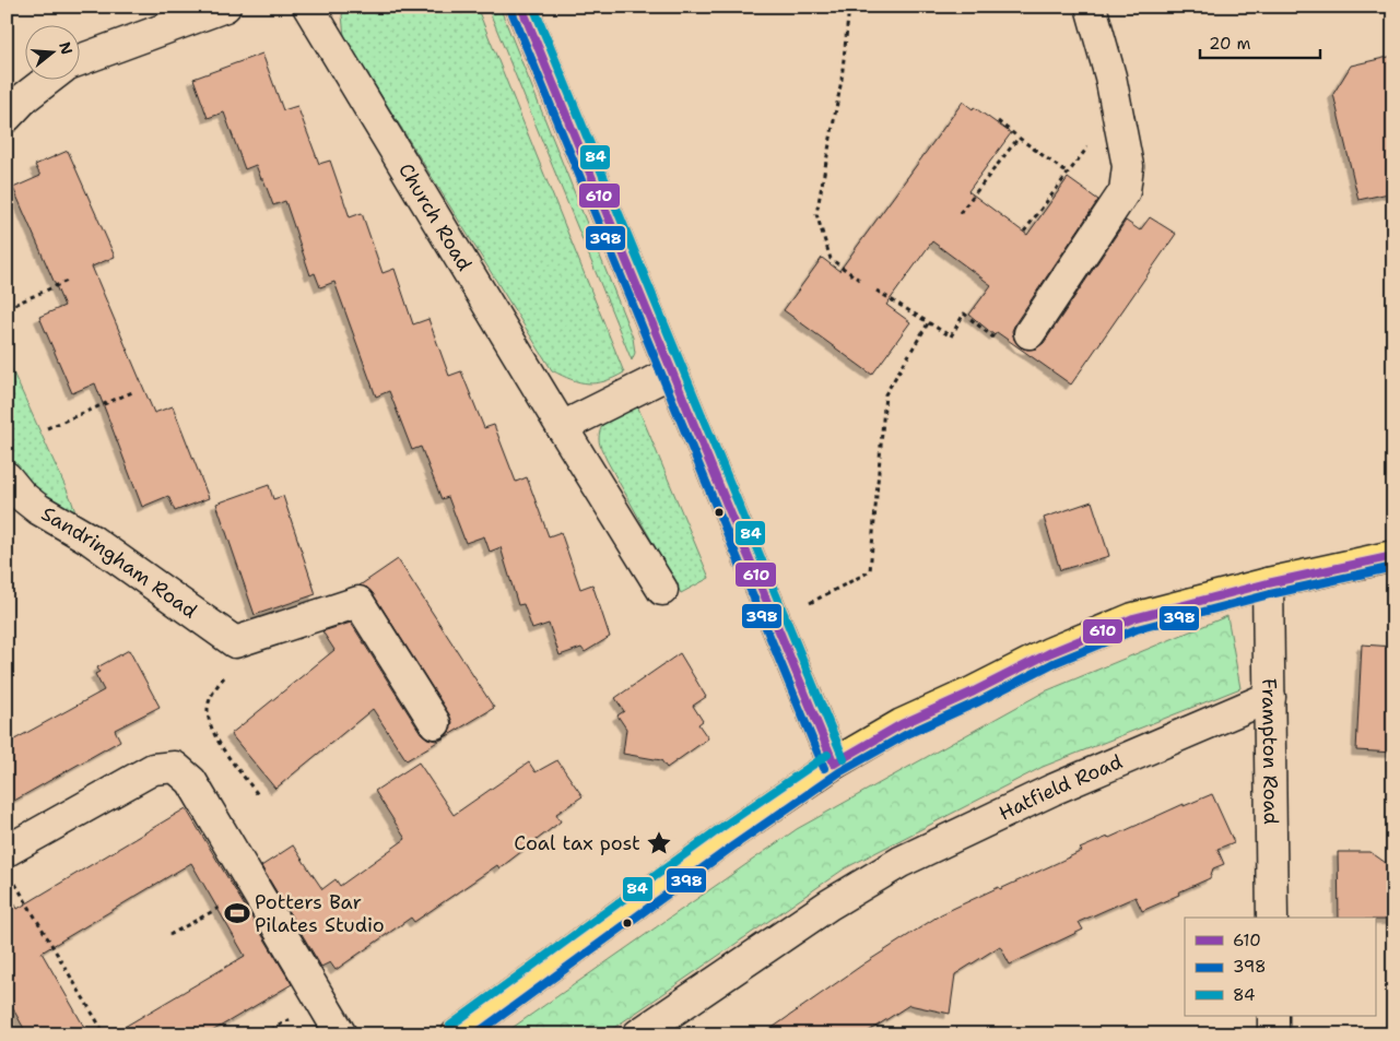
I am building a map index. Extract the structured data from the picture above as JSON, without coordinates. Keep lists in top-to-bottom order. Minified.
{"streets":{"street":["Church Road","Sandringham Road","Frampton Road","Hatfield Road"]},"crossings":[["Frampton Road","Hatfield Road"]],"places":{"place":["Coal tax post"],"sports":["Potters Bar Pilates Studio"]},"lines":["transit line 610","transit line 84","transit line 398"],"legend":["610","398","84"],"scale_bar":"20 m","north":"right"}
